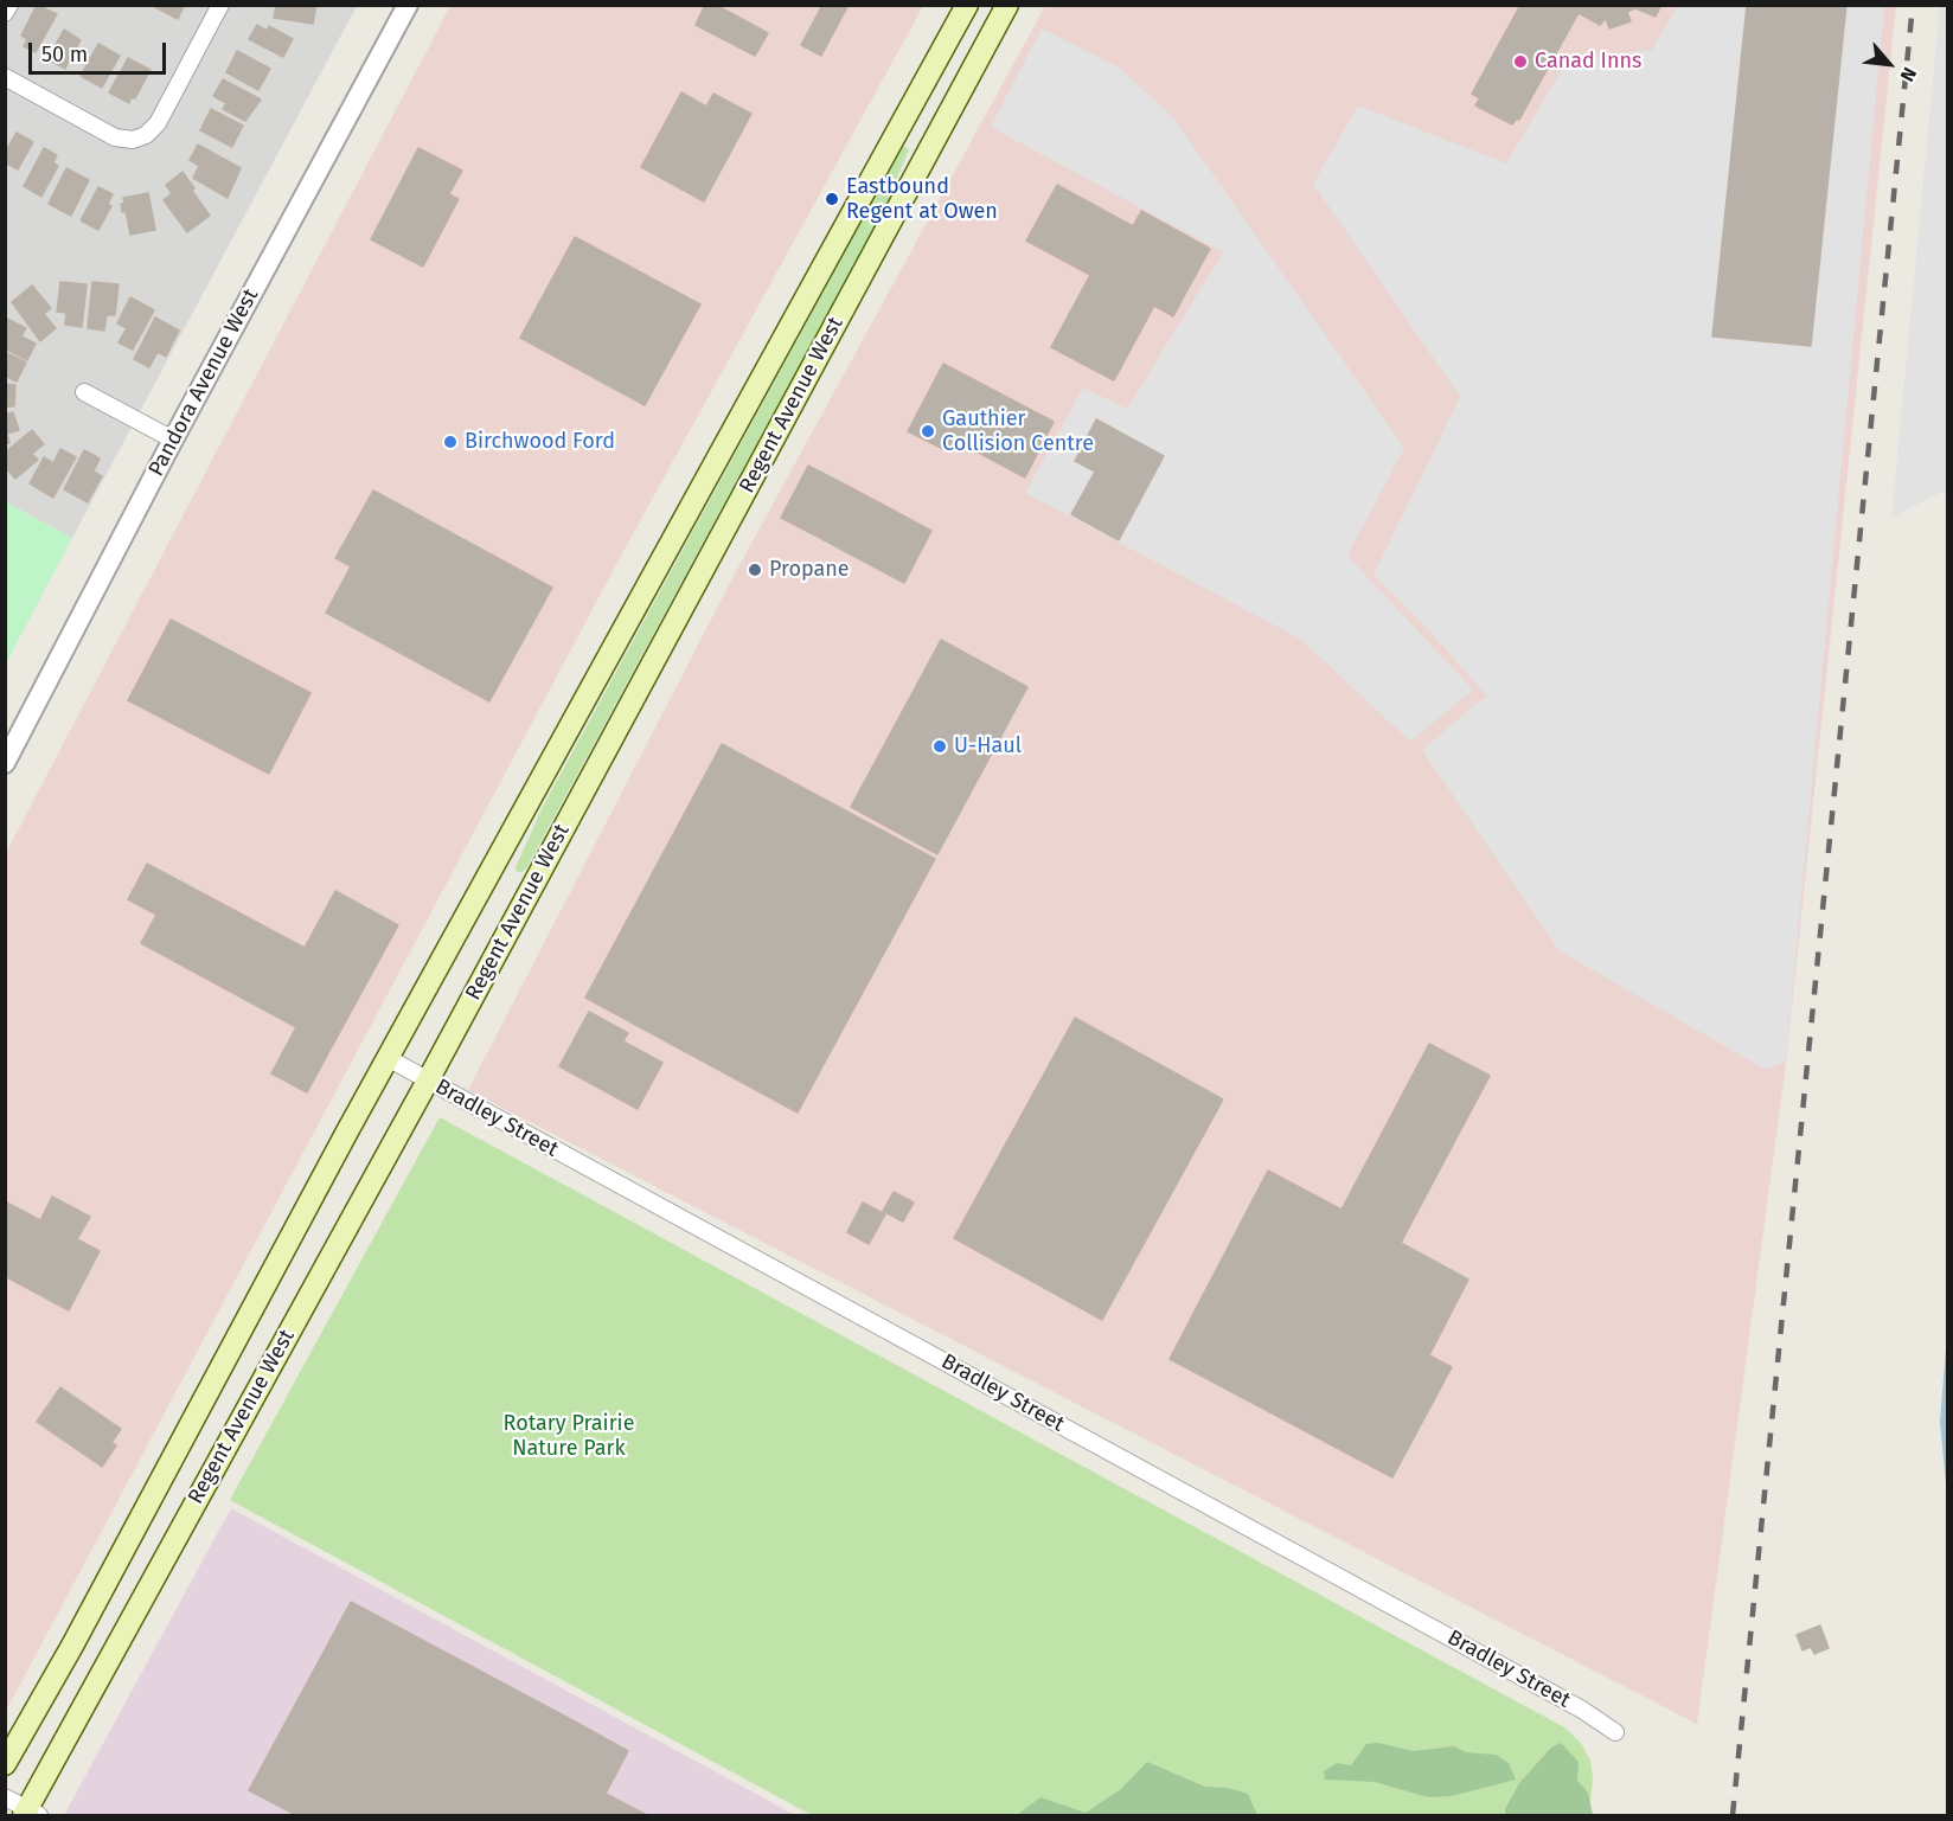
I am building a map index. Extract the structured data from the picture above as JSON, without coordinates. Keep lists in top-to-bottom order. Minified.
{"streets":{"main road":["Regent Avenue West"],"street":["Pandora Avenue West","Bradley Street"]},"crossings":[["Regent Avenue West","Bradley Street"]],"parks":["Rotary Prairie Nature Park"],"places":["Canad Inns","Eastbound Regent at Owen","Gauthier Collision Centre","Birchwood Ford","Propane","U-Haul"],"scale_bar":"50 m","north":"bottom right"}
